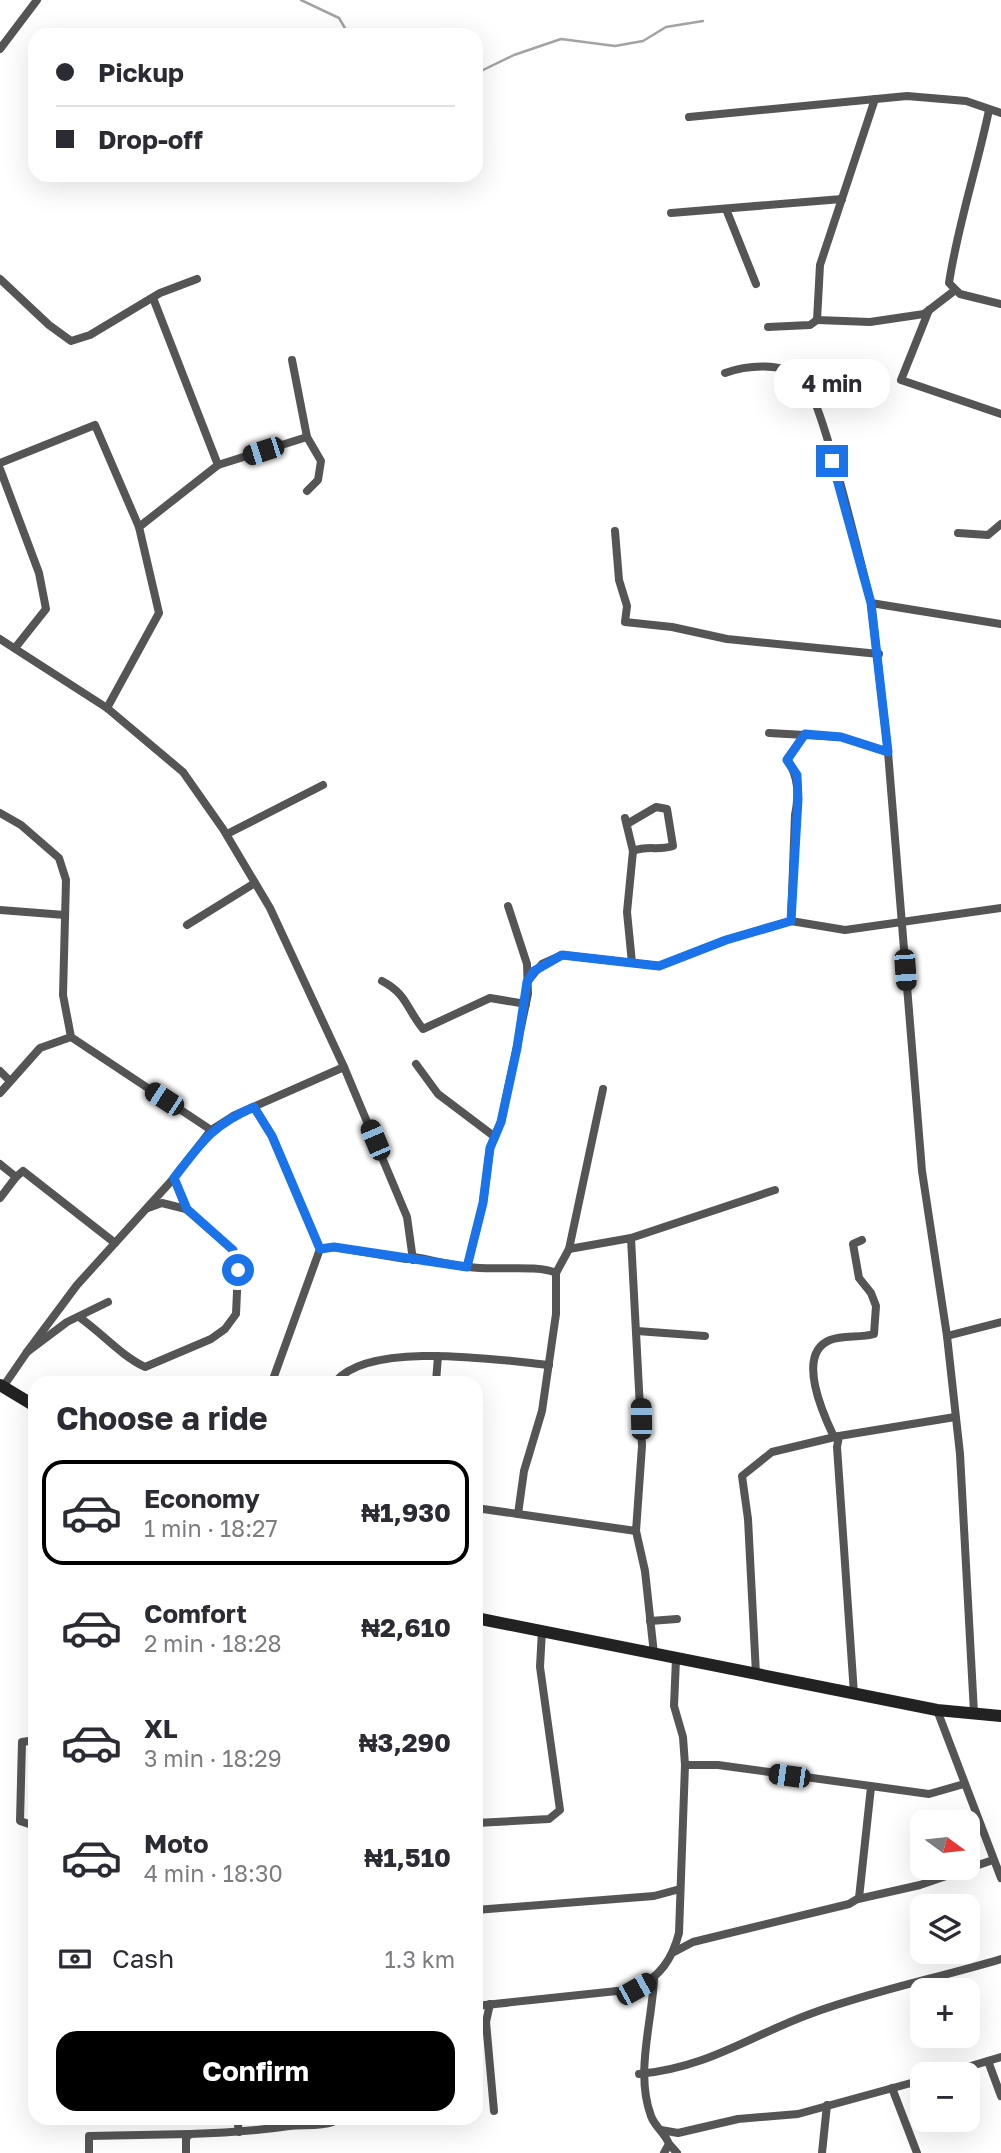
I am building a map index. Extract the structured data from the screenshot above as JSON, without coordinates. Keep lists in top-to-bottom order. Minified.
{"north":"right","page":{"banner":["Pickup","Drop-off"],"bubble":"4 min","heading":"Choose a ride","list":[{"name":"Economy","note":"1 min · 18:27","value":"₦1,930"},{"name":"Comfort","note":"2 min · 18:28","value":"₦2,610"},{"name":"XL","note":"3 min · 18:29","value":"₦3,290"},{"name":"Moto","note":"4 min · 18:30","value":"₦1,510"}],"map_buttons":["+","−"],"pay":["Cash","1.3 km"],"buttons":"Confirm"}}
